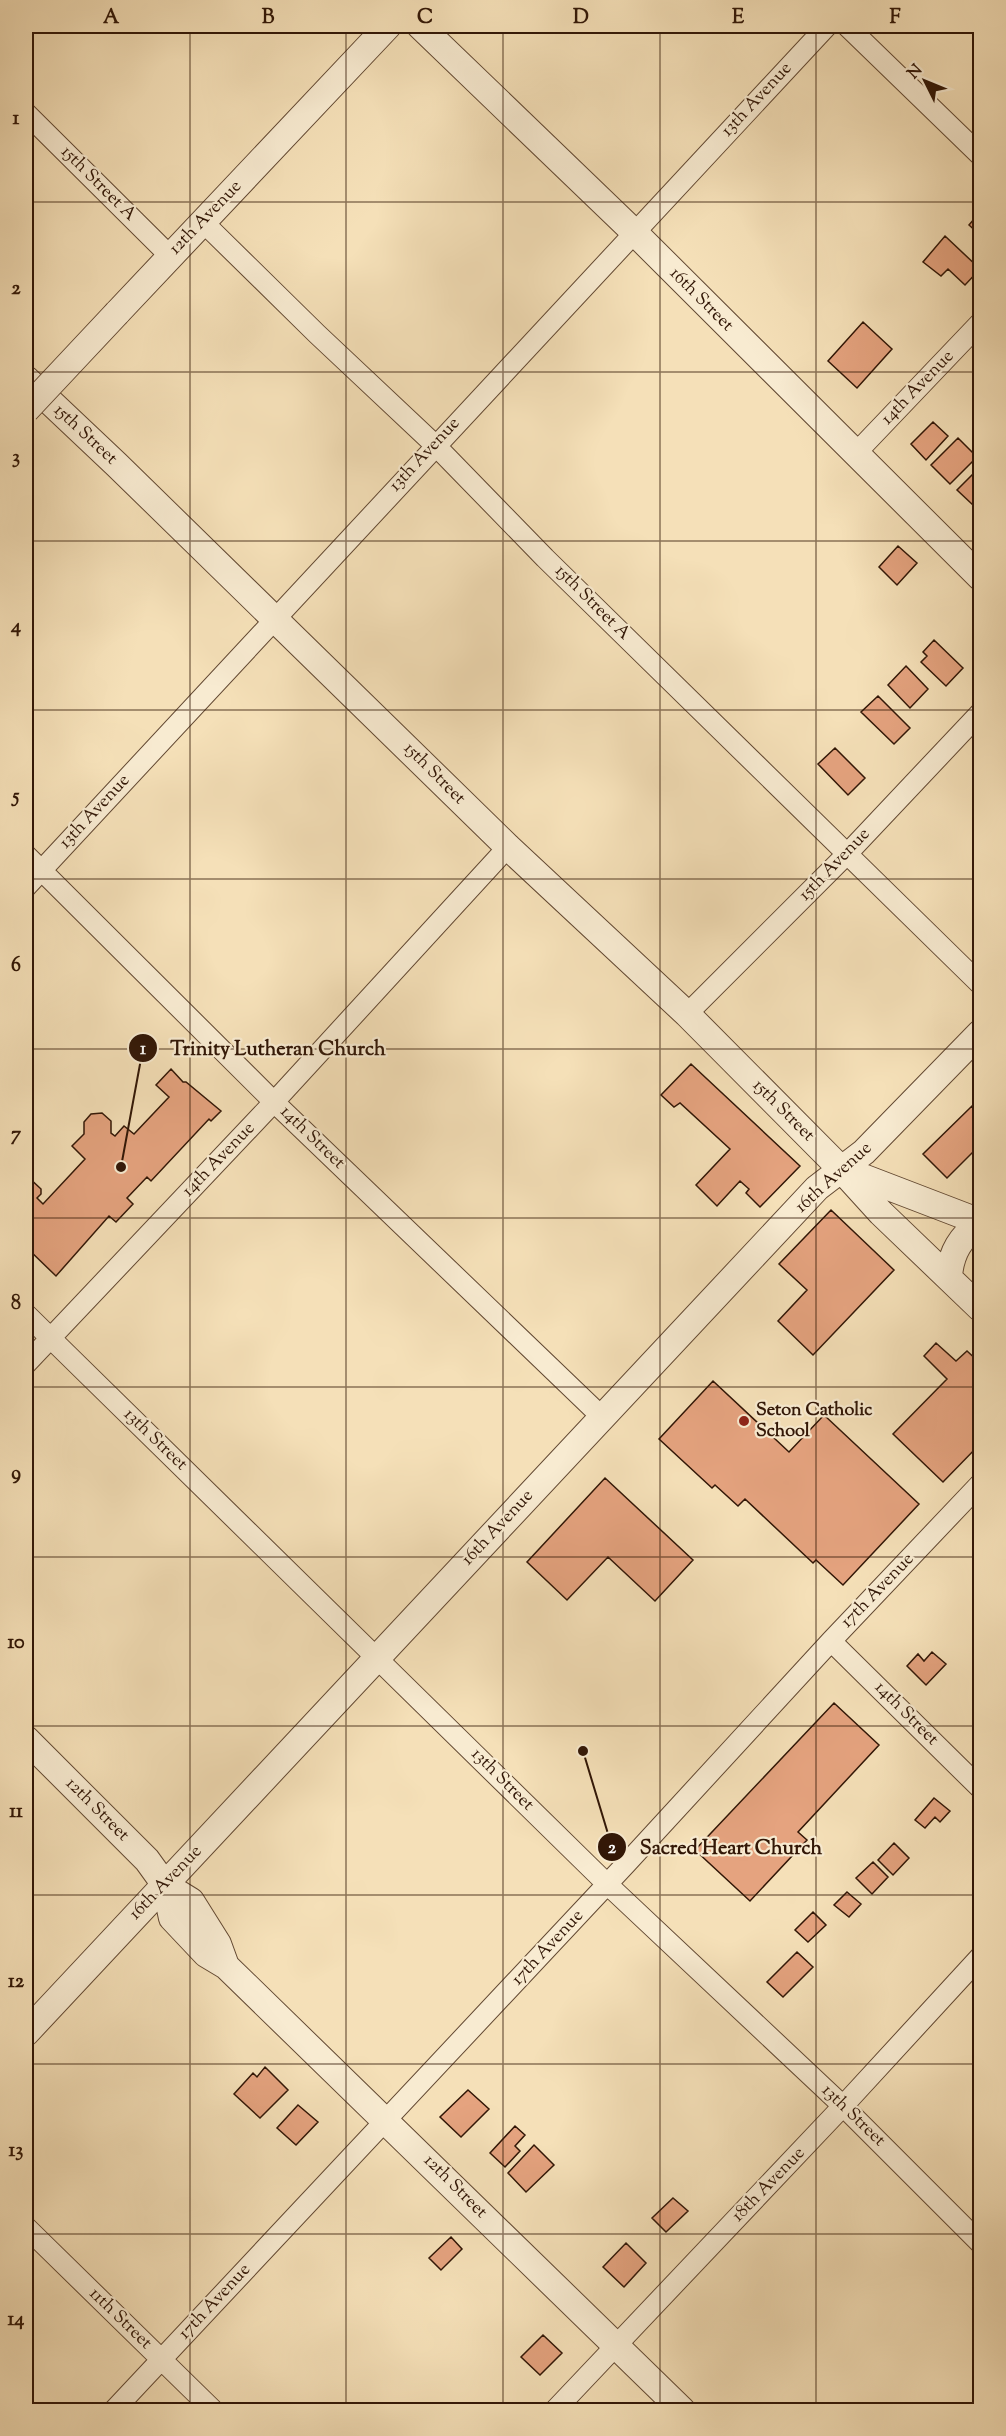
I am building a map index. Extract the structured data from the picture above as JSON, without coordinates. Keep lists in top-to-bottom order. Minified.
{"streets":{"street":["13th Avenue","15th Street A","12th Avenue","16th Street","14th Avenue","15th Street","15th Avenue","14th Street","16th Avenue","13th Street","17th Avenue","12th Street","18th Avenue","11th Street"]},"crossings":[["13th Avenue","15th Street A"],["13th Avenue","16th Street"],["13th Avenue","15th Street"],["13th Avenue","14th Street"],["15th Street A","12th Avenue"],["15th Street A","15th Avenue"],["16th Street","14th Avenue"],["14th Avenue","15th Street"],["14th Avenue","14th Street"],["14th Avenue","13th Street"],["15th Street","15th Avenue"],["15th Street","16th Avenue"],["14th Street","16th Avenue"],["14th Street","17th Avenue"],["16th Avenue","13th Street"],["16th Avenue","12th Street"],["13th Street","17th Avenue"],["13th Street","18th Avenue"],["17th Avenue","12th Street"],["17th Avenue","11th Street"],["12th Street","18th Avenue"]],"places":["Trinity Lutheran Church","Seton Catholic School","Sacred Heart Church"],"north":"top left","grid":{"columns":["A","B","C","D","E","F"],"rows":["1","2","3","4","5","6","7","8","9","10","11","12","13","14"]}}
